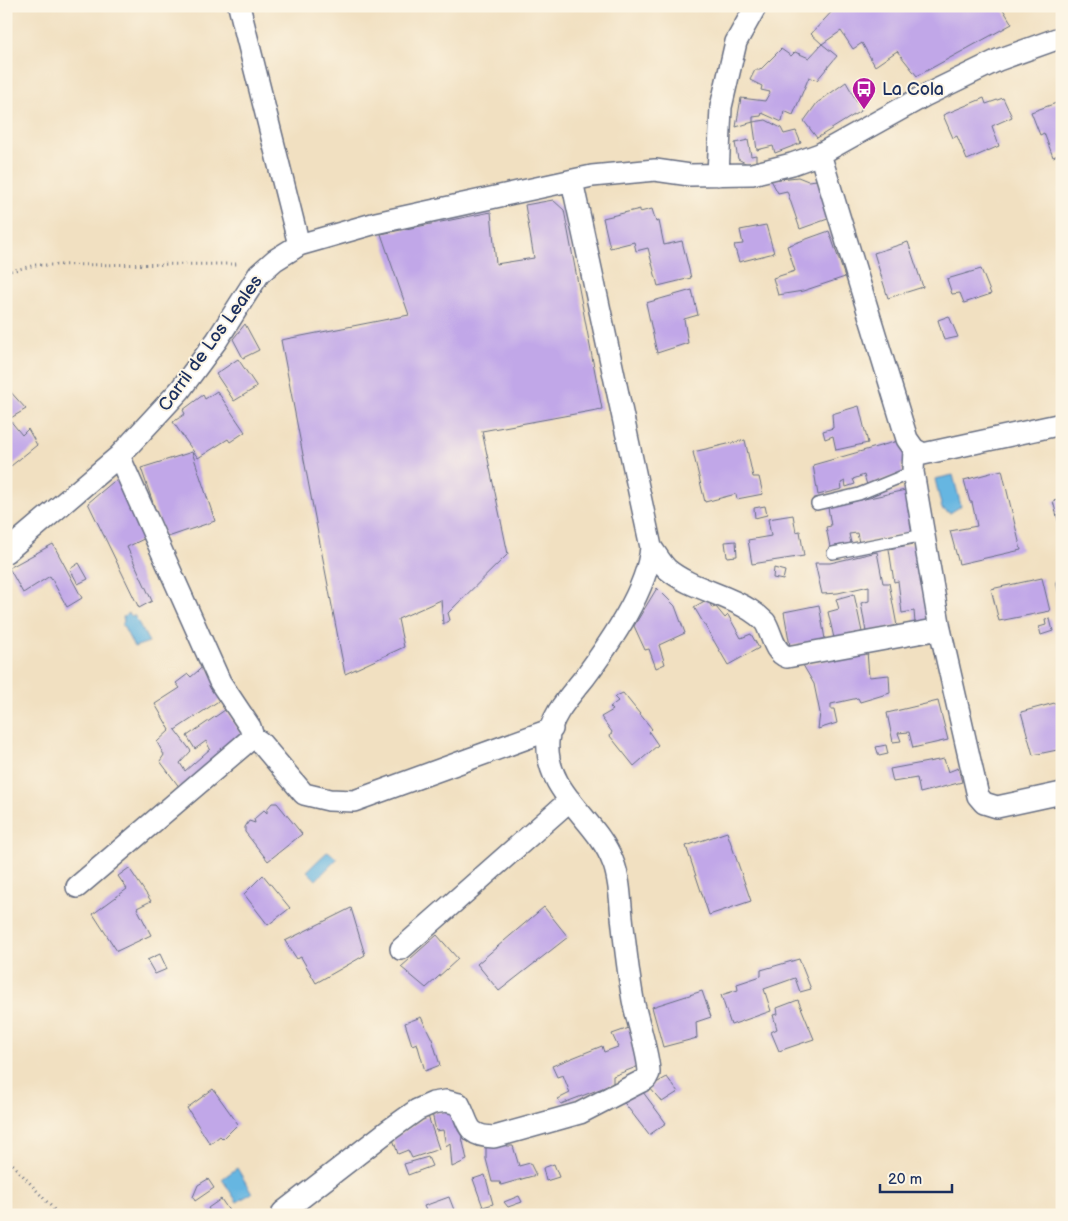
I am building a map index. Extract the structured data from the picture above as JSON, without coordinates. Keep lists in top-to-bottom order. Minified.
{"streets":{"street":["Carril de Los Leales"]},"places":{"bus stop":["La Cola"]},"scale_bar":"20 m"}
